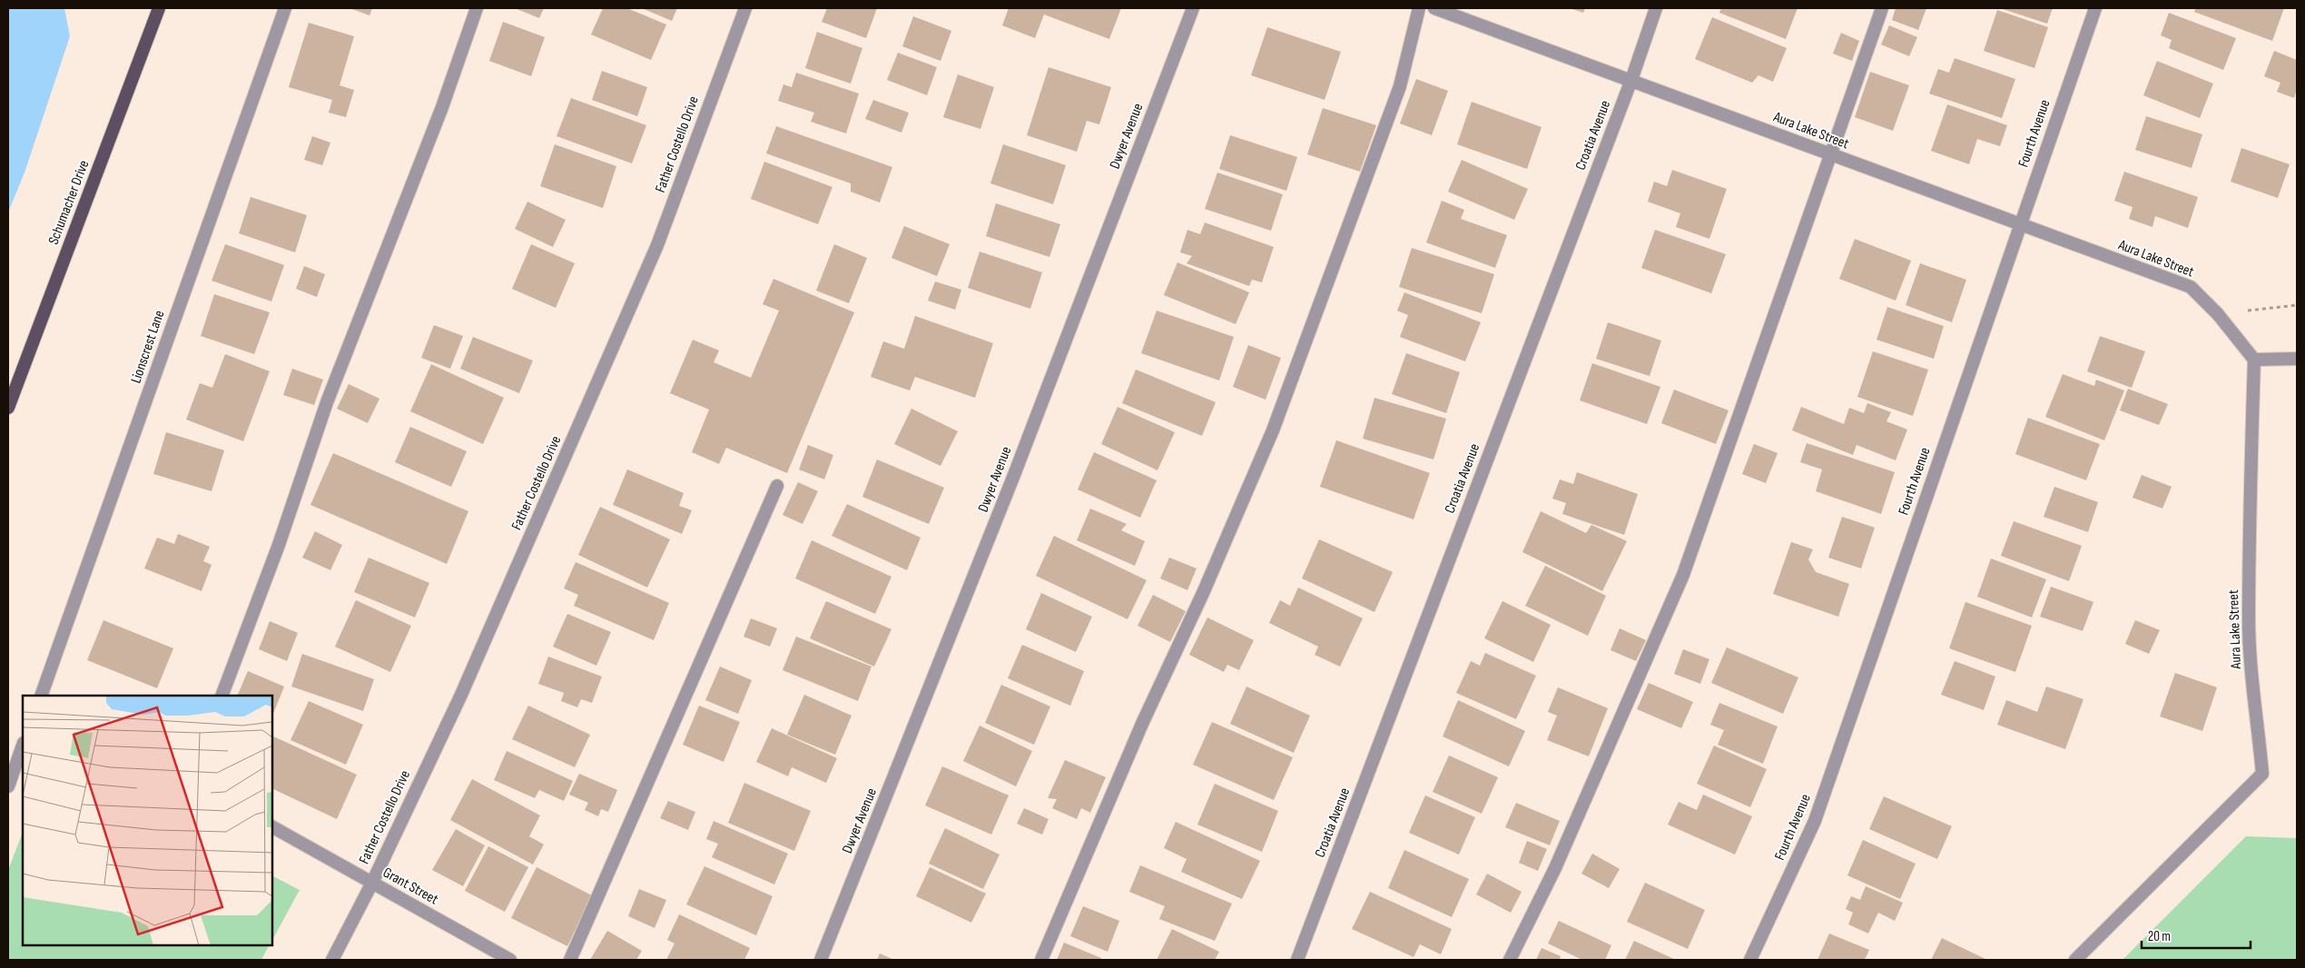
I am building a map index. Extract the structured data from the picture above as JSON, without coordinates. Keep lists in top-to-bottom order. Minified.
{"streets":{"main road":["Schumacher Drive"],"street":["Aura Lake Street","Fourth Avenue","Croatia Avenue","Dwyer Avenue","Father Costello Drive","Lionscrest Lane","Grant Street"]},"crossings":[["Aura Lake Street","Fourth Avenue"],["Aura Lake Street","Croatia Avenue"],["Father Costello Drive","Grant Street"]],"scale_bar":"20 m"}
